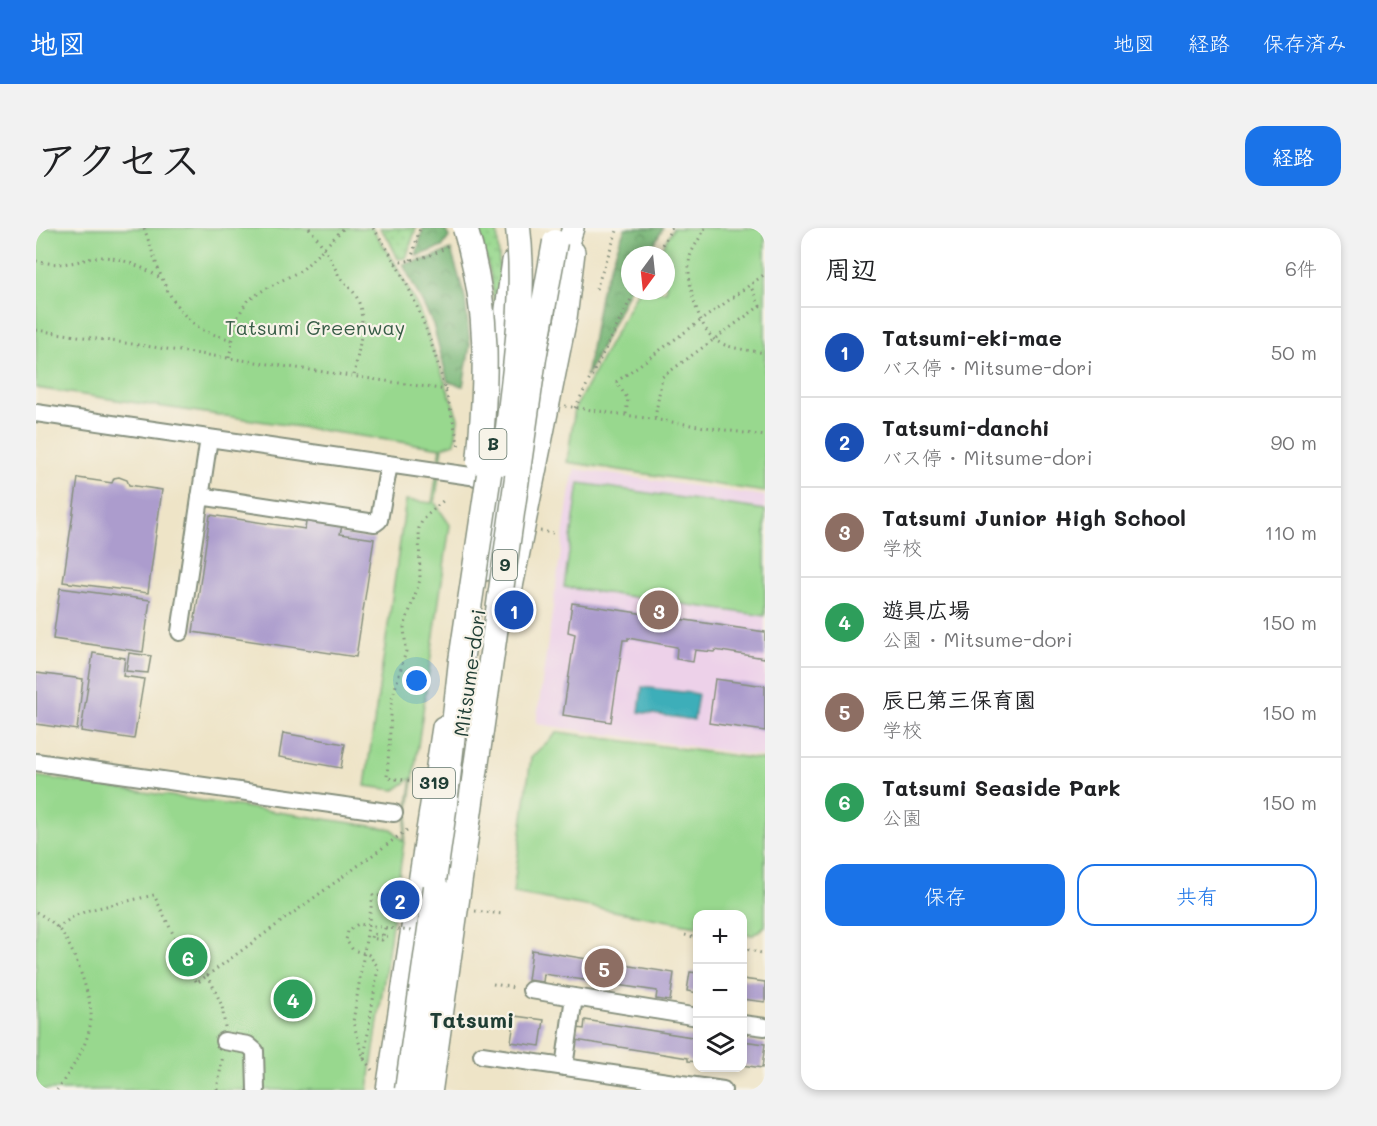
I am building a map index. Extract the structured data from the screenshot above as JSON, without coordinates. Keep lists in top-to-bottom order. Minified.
{"streets":{"highway":["B","9"],"main road":["Mitsume-dori","319"]},"crossings":[["B","9"]],"districts":["Tatsumi"],"parks":["Tatsumi Greenway"],"north":"bottom","page":{"header":"地図","nav":["地図","経路","保存済み"],"title":"アクセス","buttons":["経路",["保存","共有"]],"heading":["周辺","6件"],"list":[{"mark":"1","name":"Tatsumi-eki-mae","note":"バス停 · Mitsume-dori","value":"50 m"},{"mark":"2","name":"Tatsumi-danchi","note":"バス停 · Mitsume-dori","value":"90 m"},{"mark":"3","name":"Tatsumi Junior High School","note":"学校","value":"110 m"},{"mark":"4","name":"遊具広場","note":"公園 · Mitsume-dori","value":"150 m"},{"mark":"5","name":"辰巳第三保育園","note":"学校","value":"150 m"},{"mark":"6","name":"Tatsumi Seaside Park","note":"公園","value":"150 m"}],"pins":["1","3","2","6","5","4"],"map_buttons":["+","−"]}}
